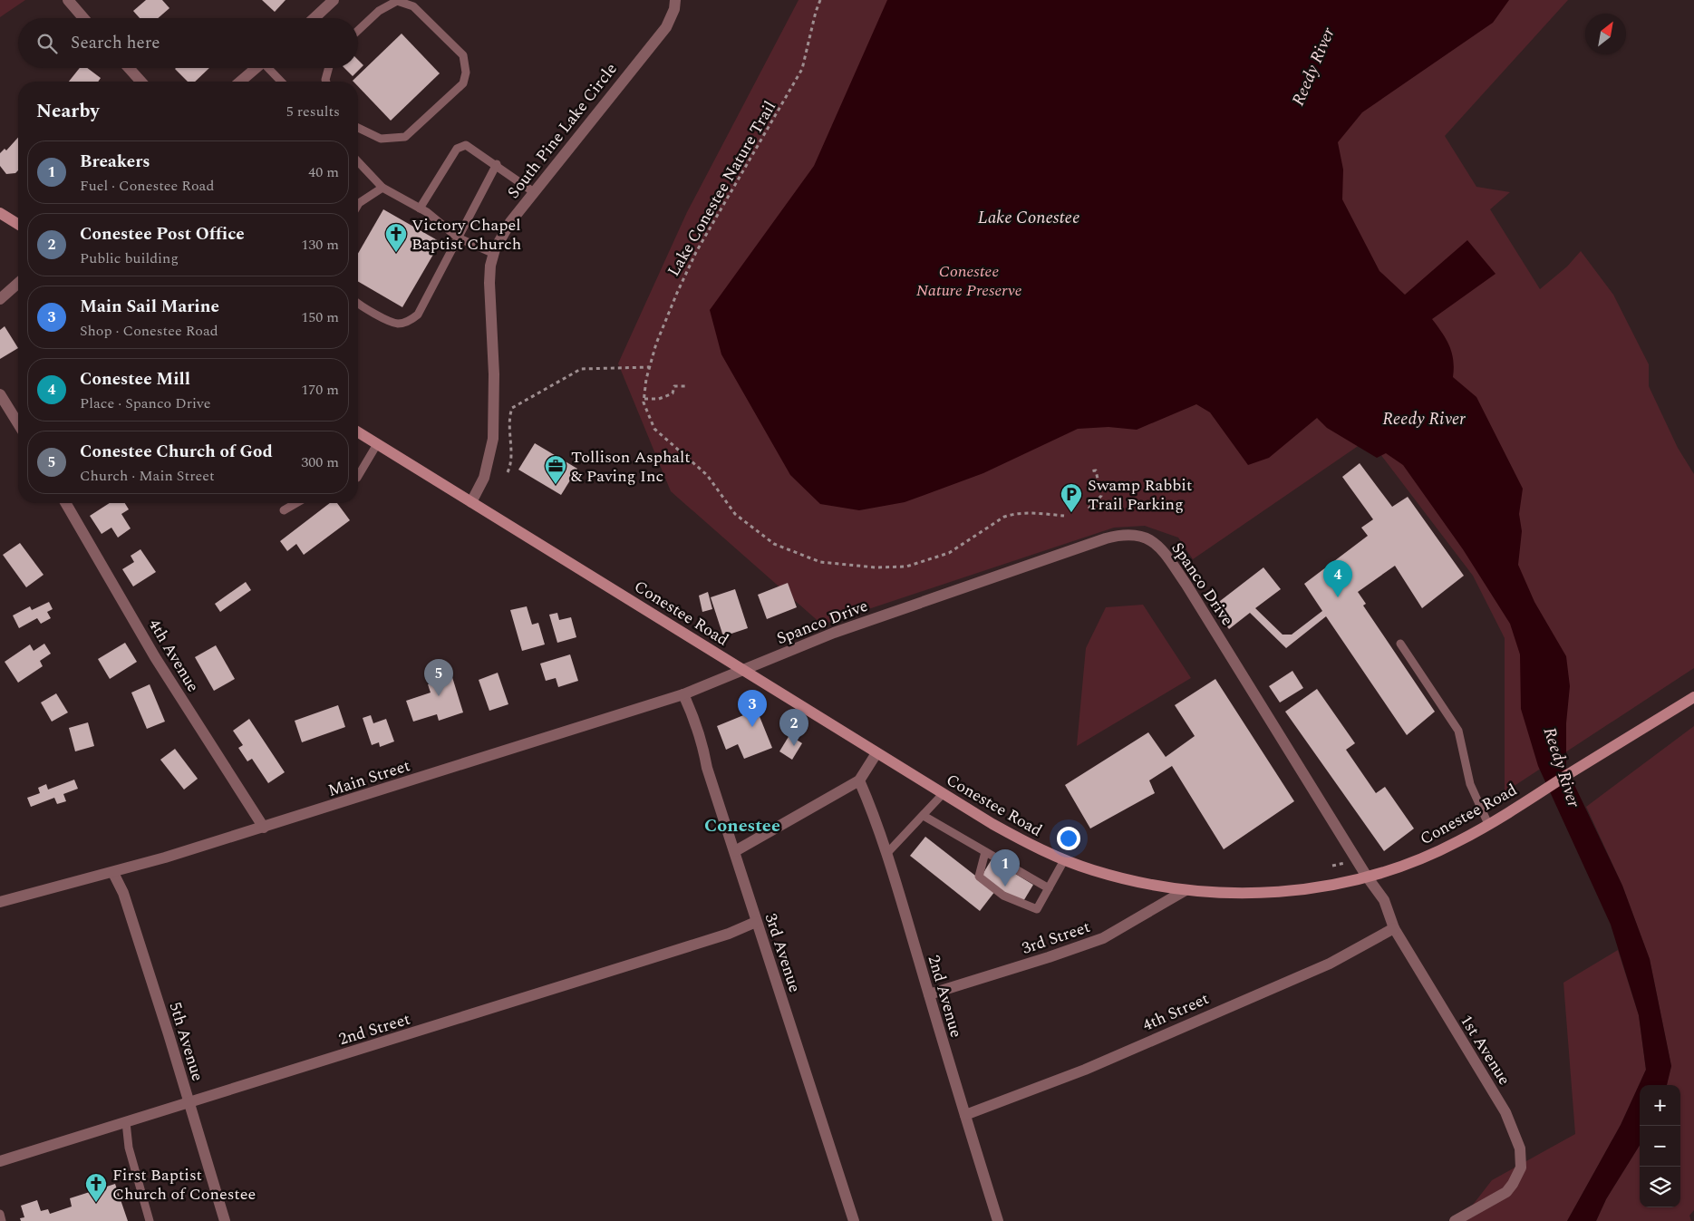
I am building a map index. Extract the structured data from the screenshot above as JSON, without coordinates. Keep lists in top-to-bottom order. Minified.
{"streets":{"main road":["Conestee Road"],"street":["South Pine Lake Circle","Spanco Drive","4th Avenue","Main Street","3rd Street","3rd Avenue","2nd Avenue","4th Street","2nd Street","5th Avenue","1st Avenue"],"path":["Lake Conestee Nature Trail"]},"crossings":[["South Pine Lake Circle","Conestee Road"],["Spanco Drive","Conestee Road"],["Spanco Drive","Main Street"],["Spanco Drive","1st Avenue"],["Conestee Road","Main Street"],["Conestee Road","3rd Street"],["Conestee Road","1st Avenue"],["4th Avenue","Main Street"],["Main Street","3rd Avenue"],["Main Street","5th Avenue"],["3rd Street","2nd Avenue"],["3rd Avenue","2nd Street"],["2nd Avenue","4th Street"],["4th Street","1st Avenue"],["2nd Street","5th Avenue"]],"districts":["Conestee"],"water":["Reedy River","Lake Conestee"],"parks":["Conestee Nature Preserve"],"places":{"church":["Victory Chapel Baptist Church","First Baptist Church of Conestee"],"office":["Tollison Asphalt & Paving Inc"],"parking":["Swamp Rabbit Trail Parking"]},"north":"top right","page":{"search":"Search here","heading":["Nearby","5 results"],"list":[{"mark":"1","name":"Breakers","note":"Fuel · Conestee Road","value":"40 m"},{"mark":"2","name":"Conestee Post Office","note":"Public building","value":"130 m"},{"mark":"3","name":"Main Sail Marine","note":"Shop · Conestee Road","value":"150 m"},{"mark":"4","name":"Conestee Mill","note":"Place · Spanco Drive","value":"170 m"},{"mark":"5","name":"Conestee Church of God","note":"Church · Main Street","value":"300 m"}],"pins":["4","5","3","2","1"],"map_buttons":["+","−"]}}
